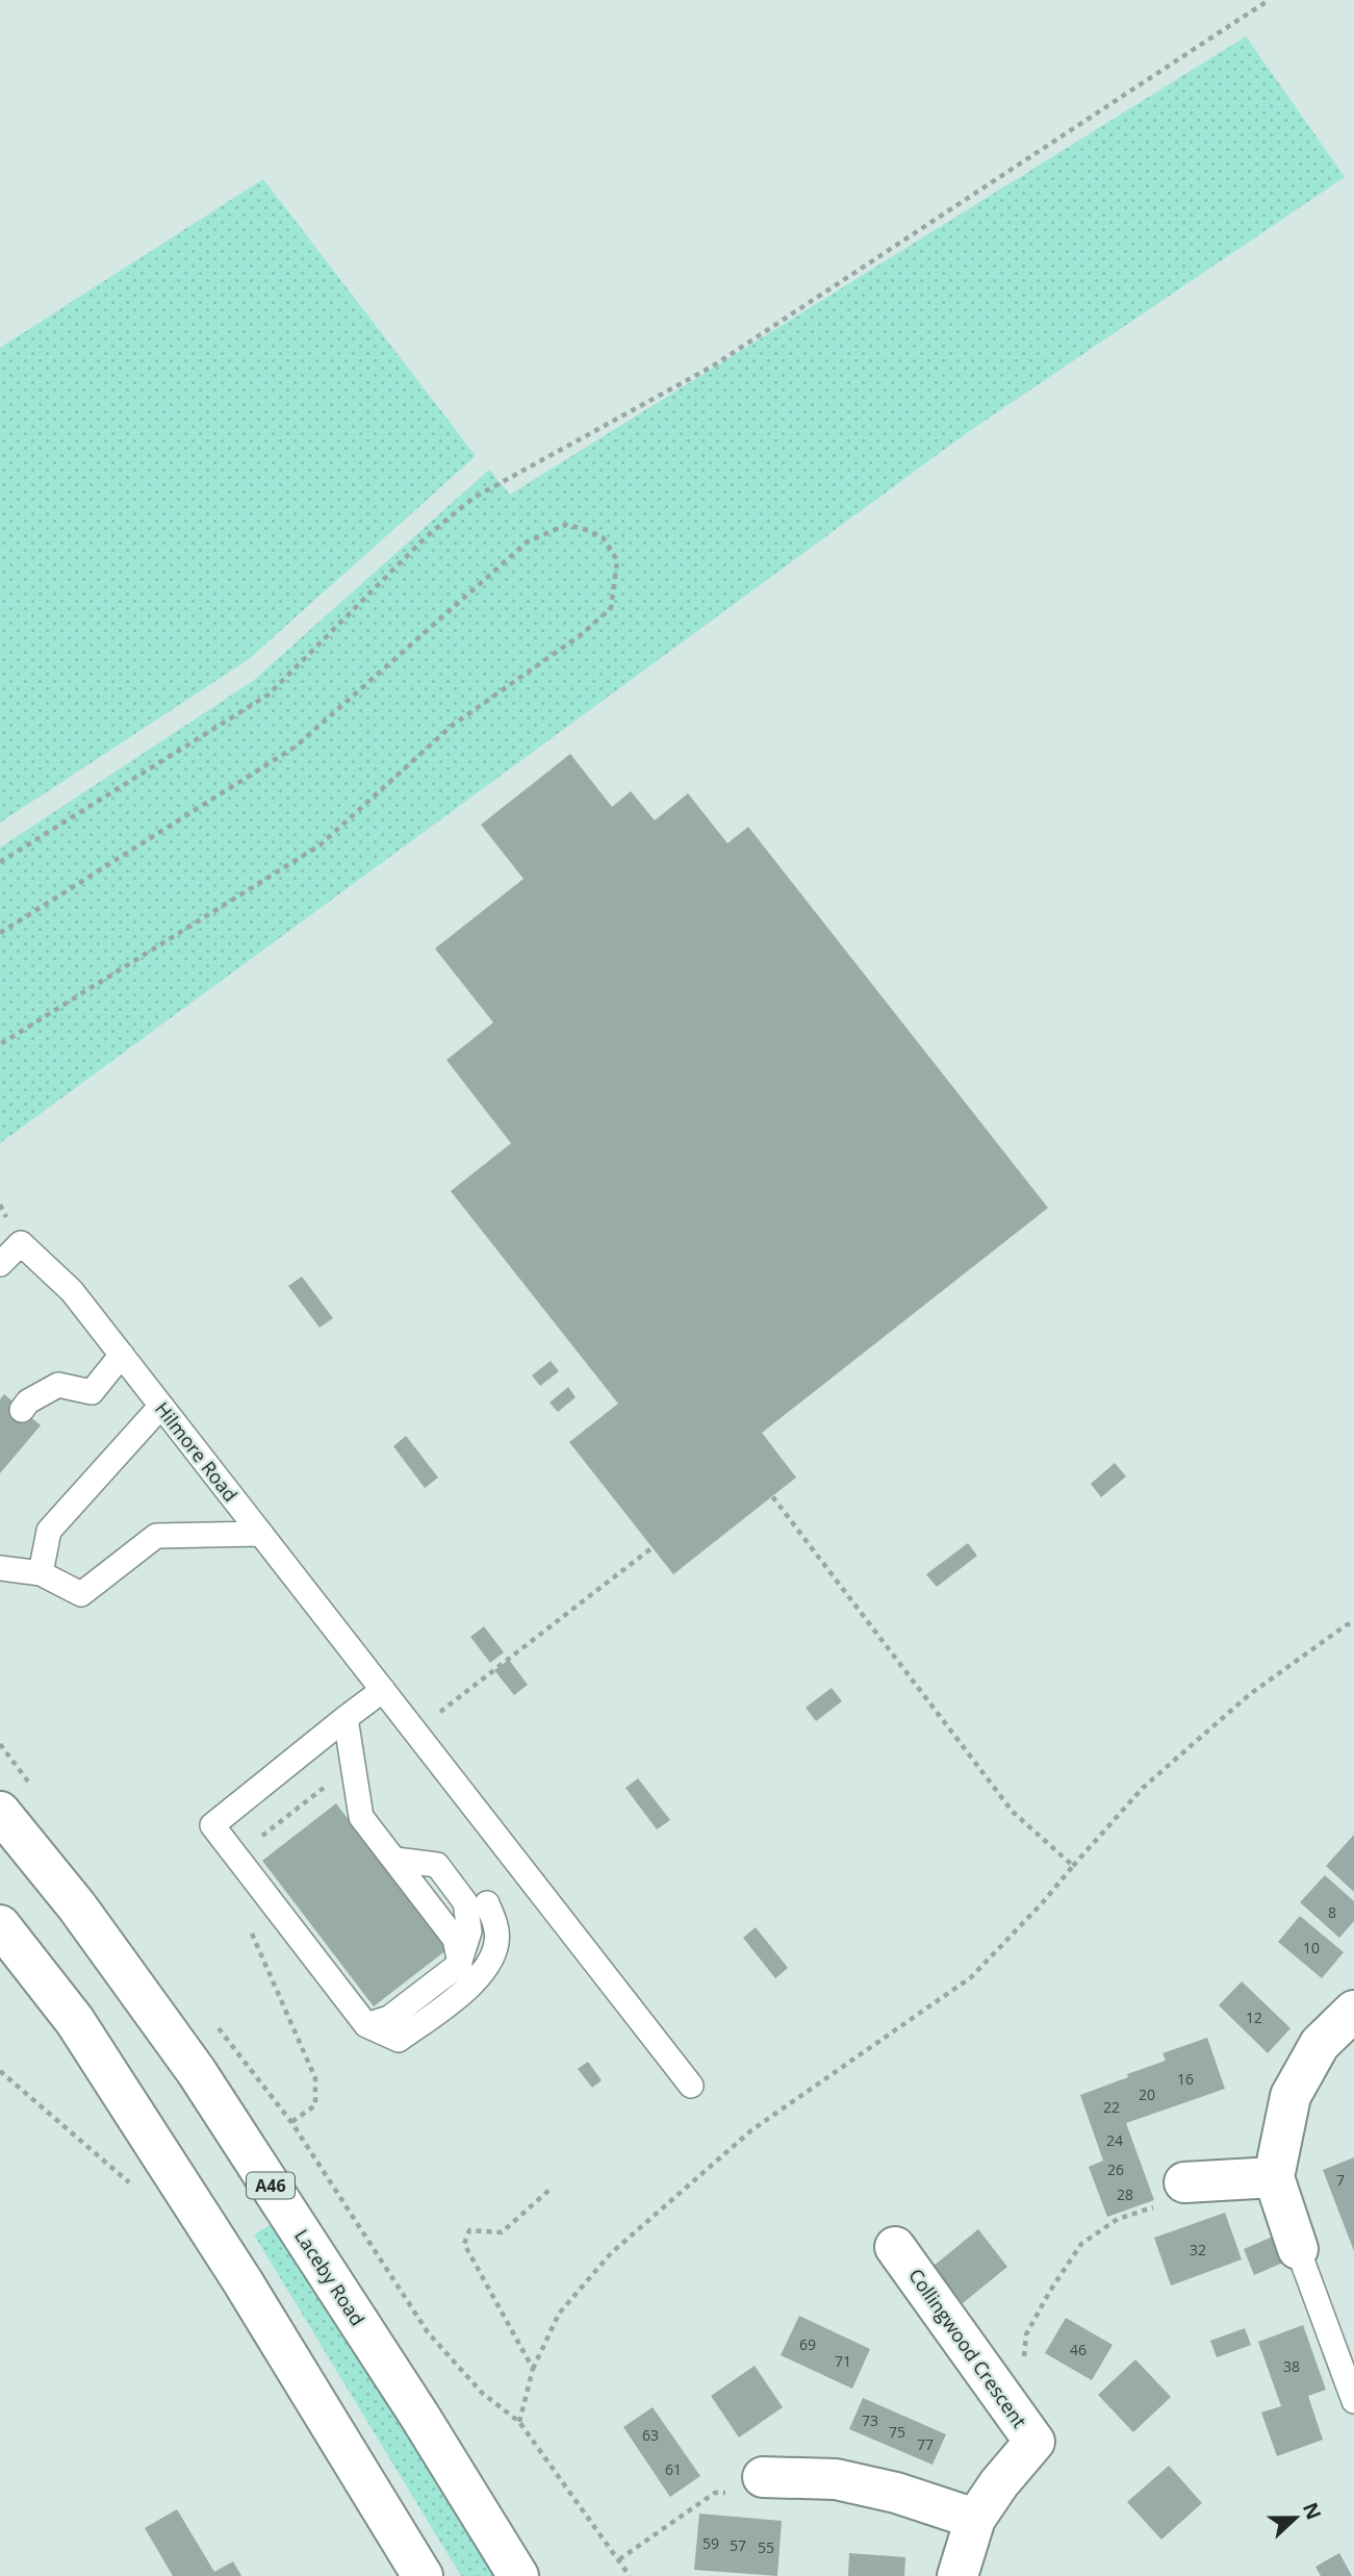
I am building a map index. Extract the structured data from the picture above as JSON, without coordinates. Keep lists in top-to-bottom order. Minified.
{"streets":{"main road":["A46","Laceby Road","Collingwood Crescent"],"lane":["Hilmore Road"]},"house_numbers":["8","10","12","16","20","22","24","26","7","28","32","69","46","71","38","73","75","63","77","61","59","57","55"],"north":"right"}
